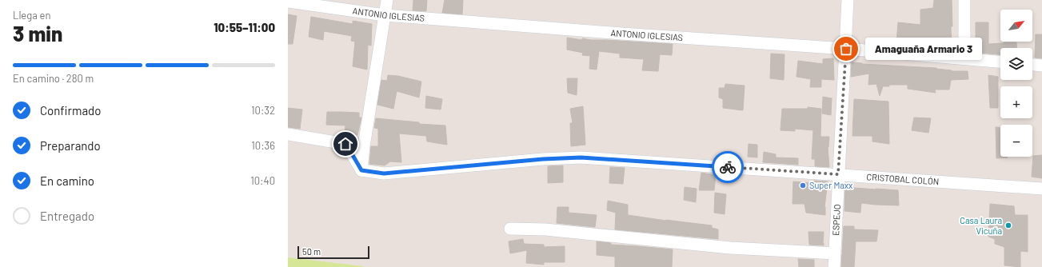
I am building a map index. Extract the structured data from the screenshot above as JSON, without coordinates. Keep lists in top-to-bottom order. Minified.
{"streets":{"street":["ANTONIO IGLESIAS","CRISTOBAL COLÓN","ESPEJO"]},"crossings":[["ANTONIO IGLESIAS","ESPEJO"],["CRISTOBAL COLÓN","ESPEJO"]],"places":["Amaguaña Armario 3","Super Maxx","Casa Laura Vicuña"],"scale_bar":"50 m","north":"top right","page":{"heading":["3 min","Llega en","10:55–11:00"],"map_buttons":["+","−"],"bubble":"Amaguaña Armario 3","bar":"En camino · 280 m","list":[["Confirmado","10:32"],["Preparando","10:36"],["En camino","10:40"],"Entregado"],"scale":"50 m"}}
